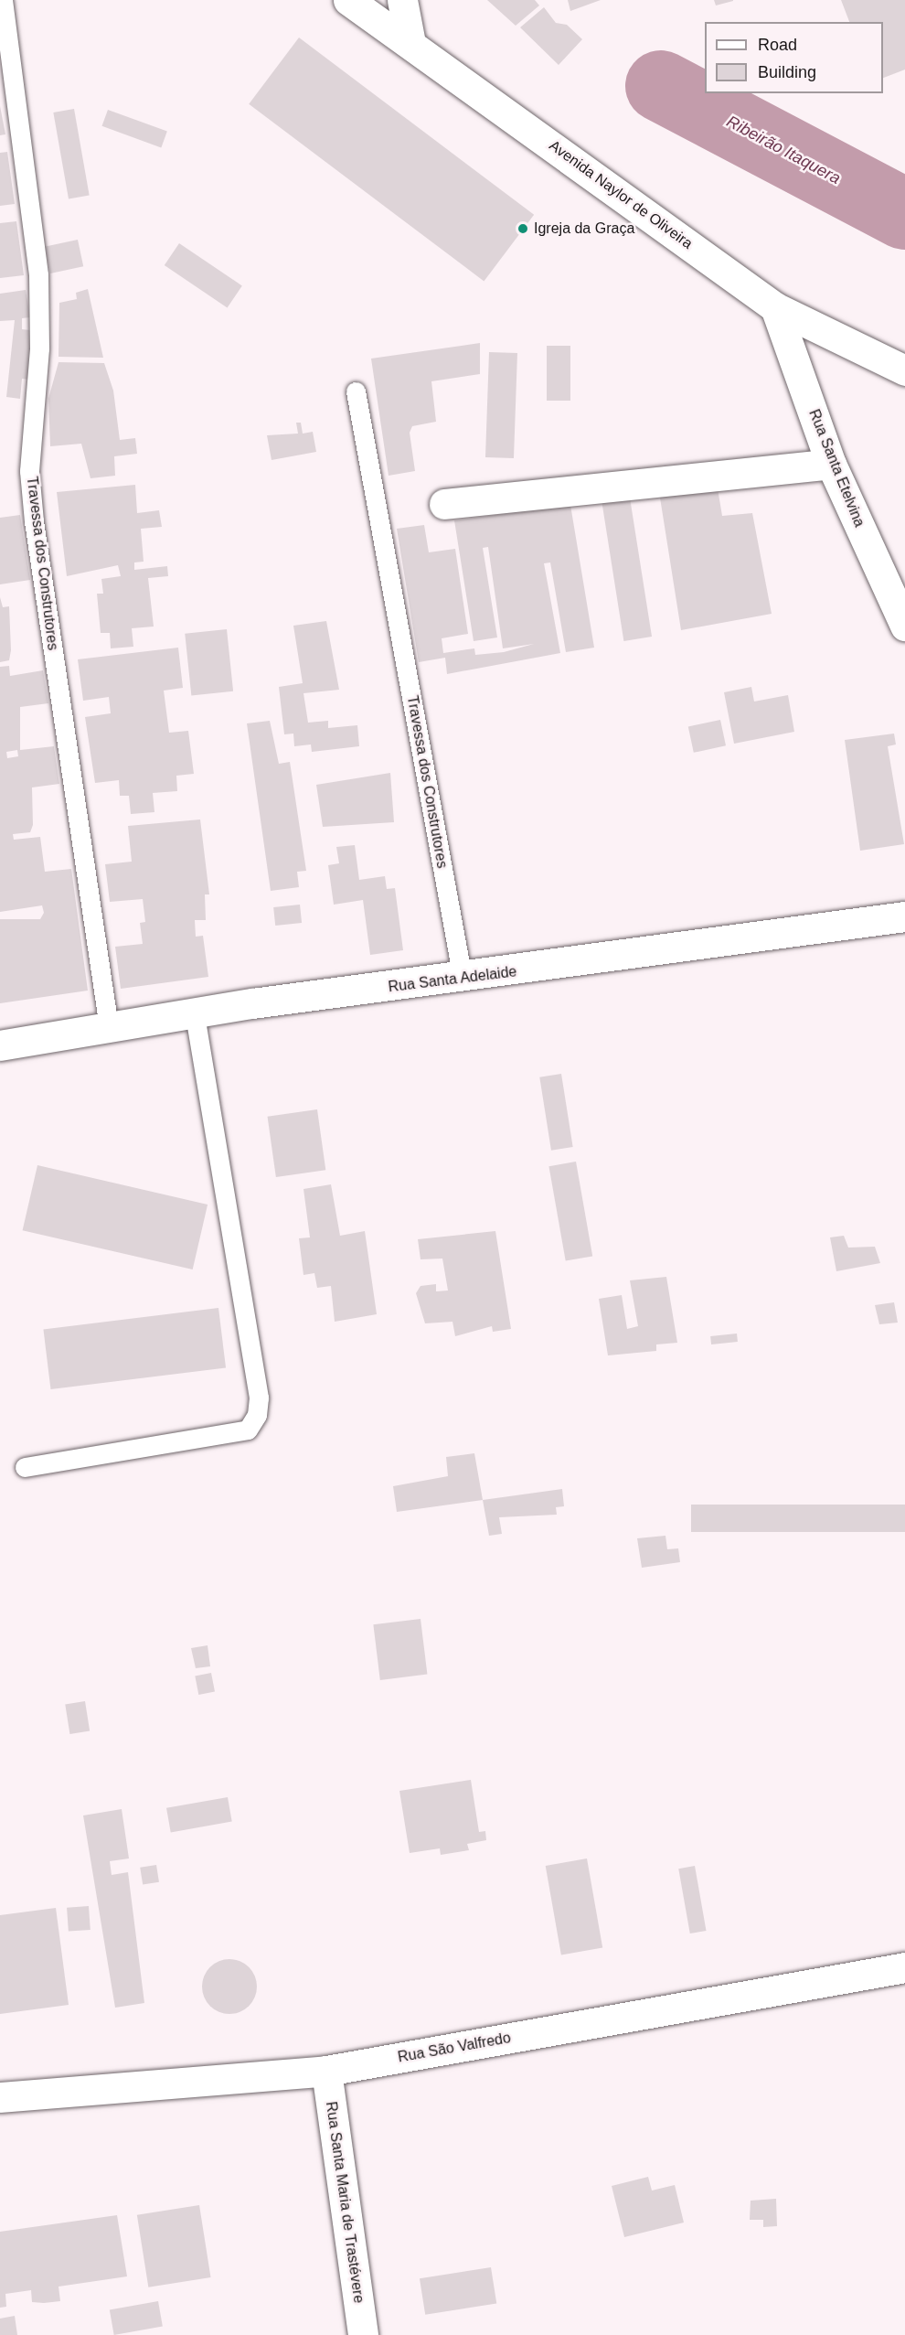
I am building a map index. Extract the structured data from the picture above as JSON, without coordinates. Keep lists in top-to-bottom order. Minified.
{"streets":{"street":["Avenida Naylor de Oliveira","Rua Santa Etelvina","Rua Santa Adelaide","Rua São Valfredo","Rua Santa Maria de Trastévere"],"lane":["Travessa dos Construtores"]},"crossings":[["Avenida Naylor de Oliveira","Rua Santa Etelvina"],["Travessa dos Construtores","Rua Santa Adelaide"],["Rua São Valfredo","Rua Santa Maria de Trastévere"]],"water":["Ribeirão Itaquera"],"places":["Igreja da Graça"],"legend":["Road","Building"]}
